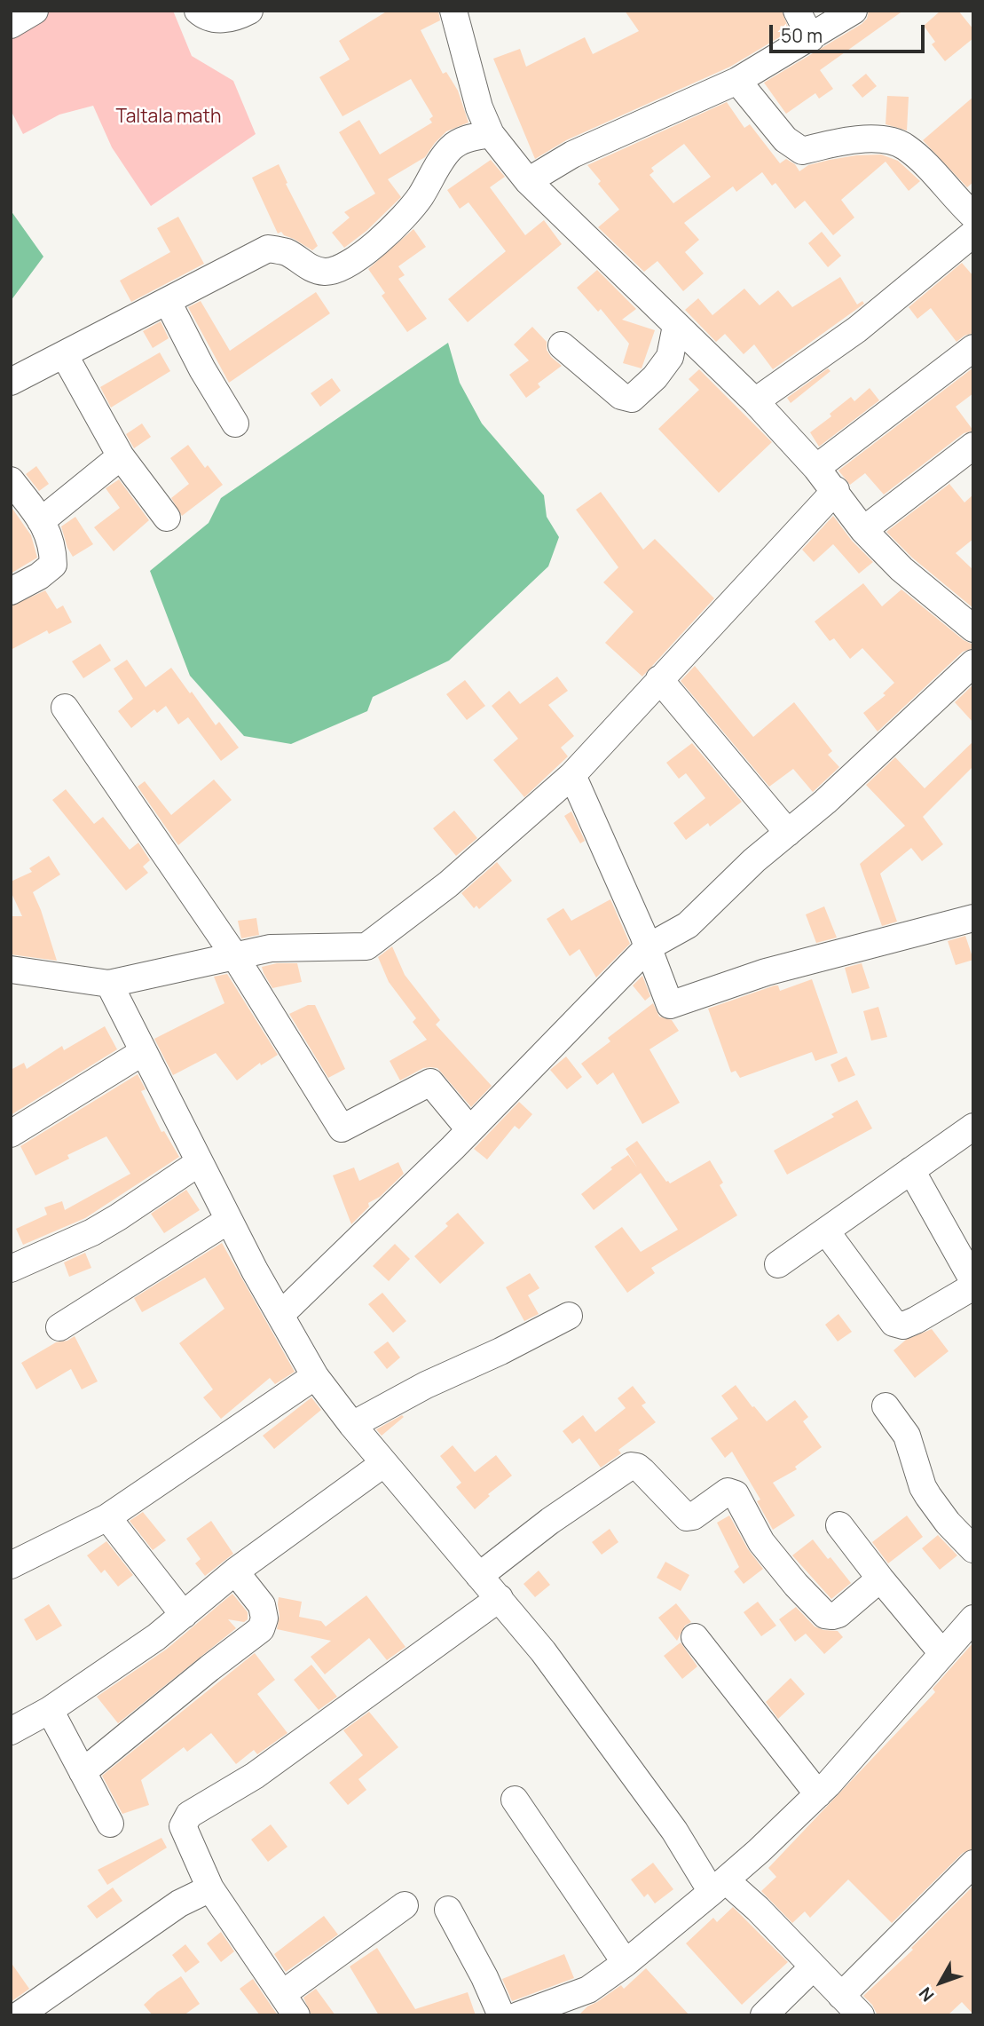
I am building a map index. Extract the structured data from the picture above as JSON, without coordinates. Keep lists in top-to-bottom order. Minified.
{"parks":["Taltala math"],"scale_bar":"50 m","north":"bottom left"}
